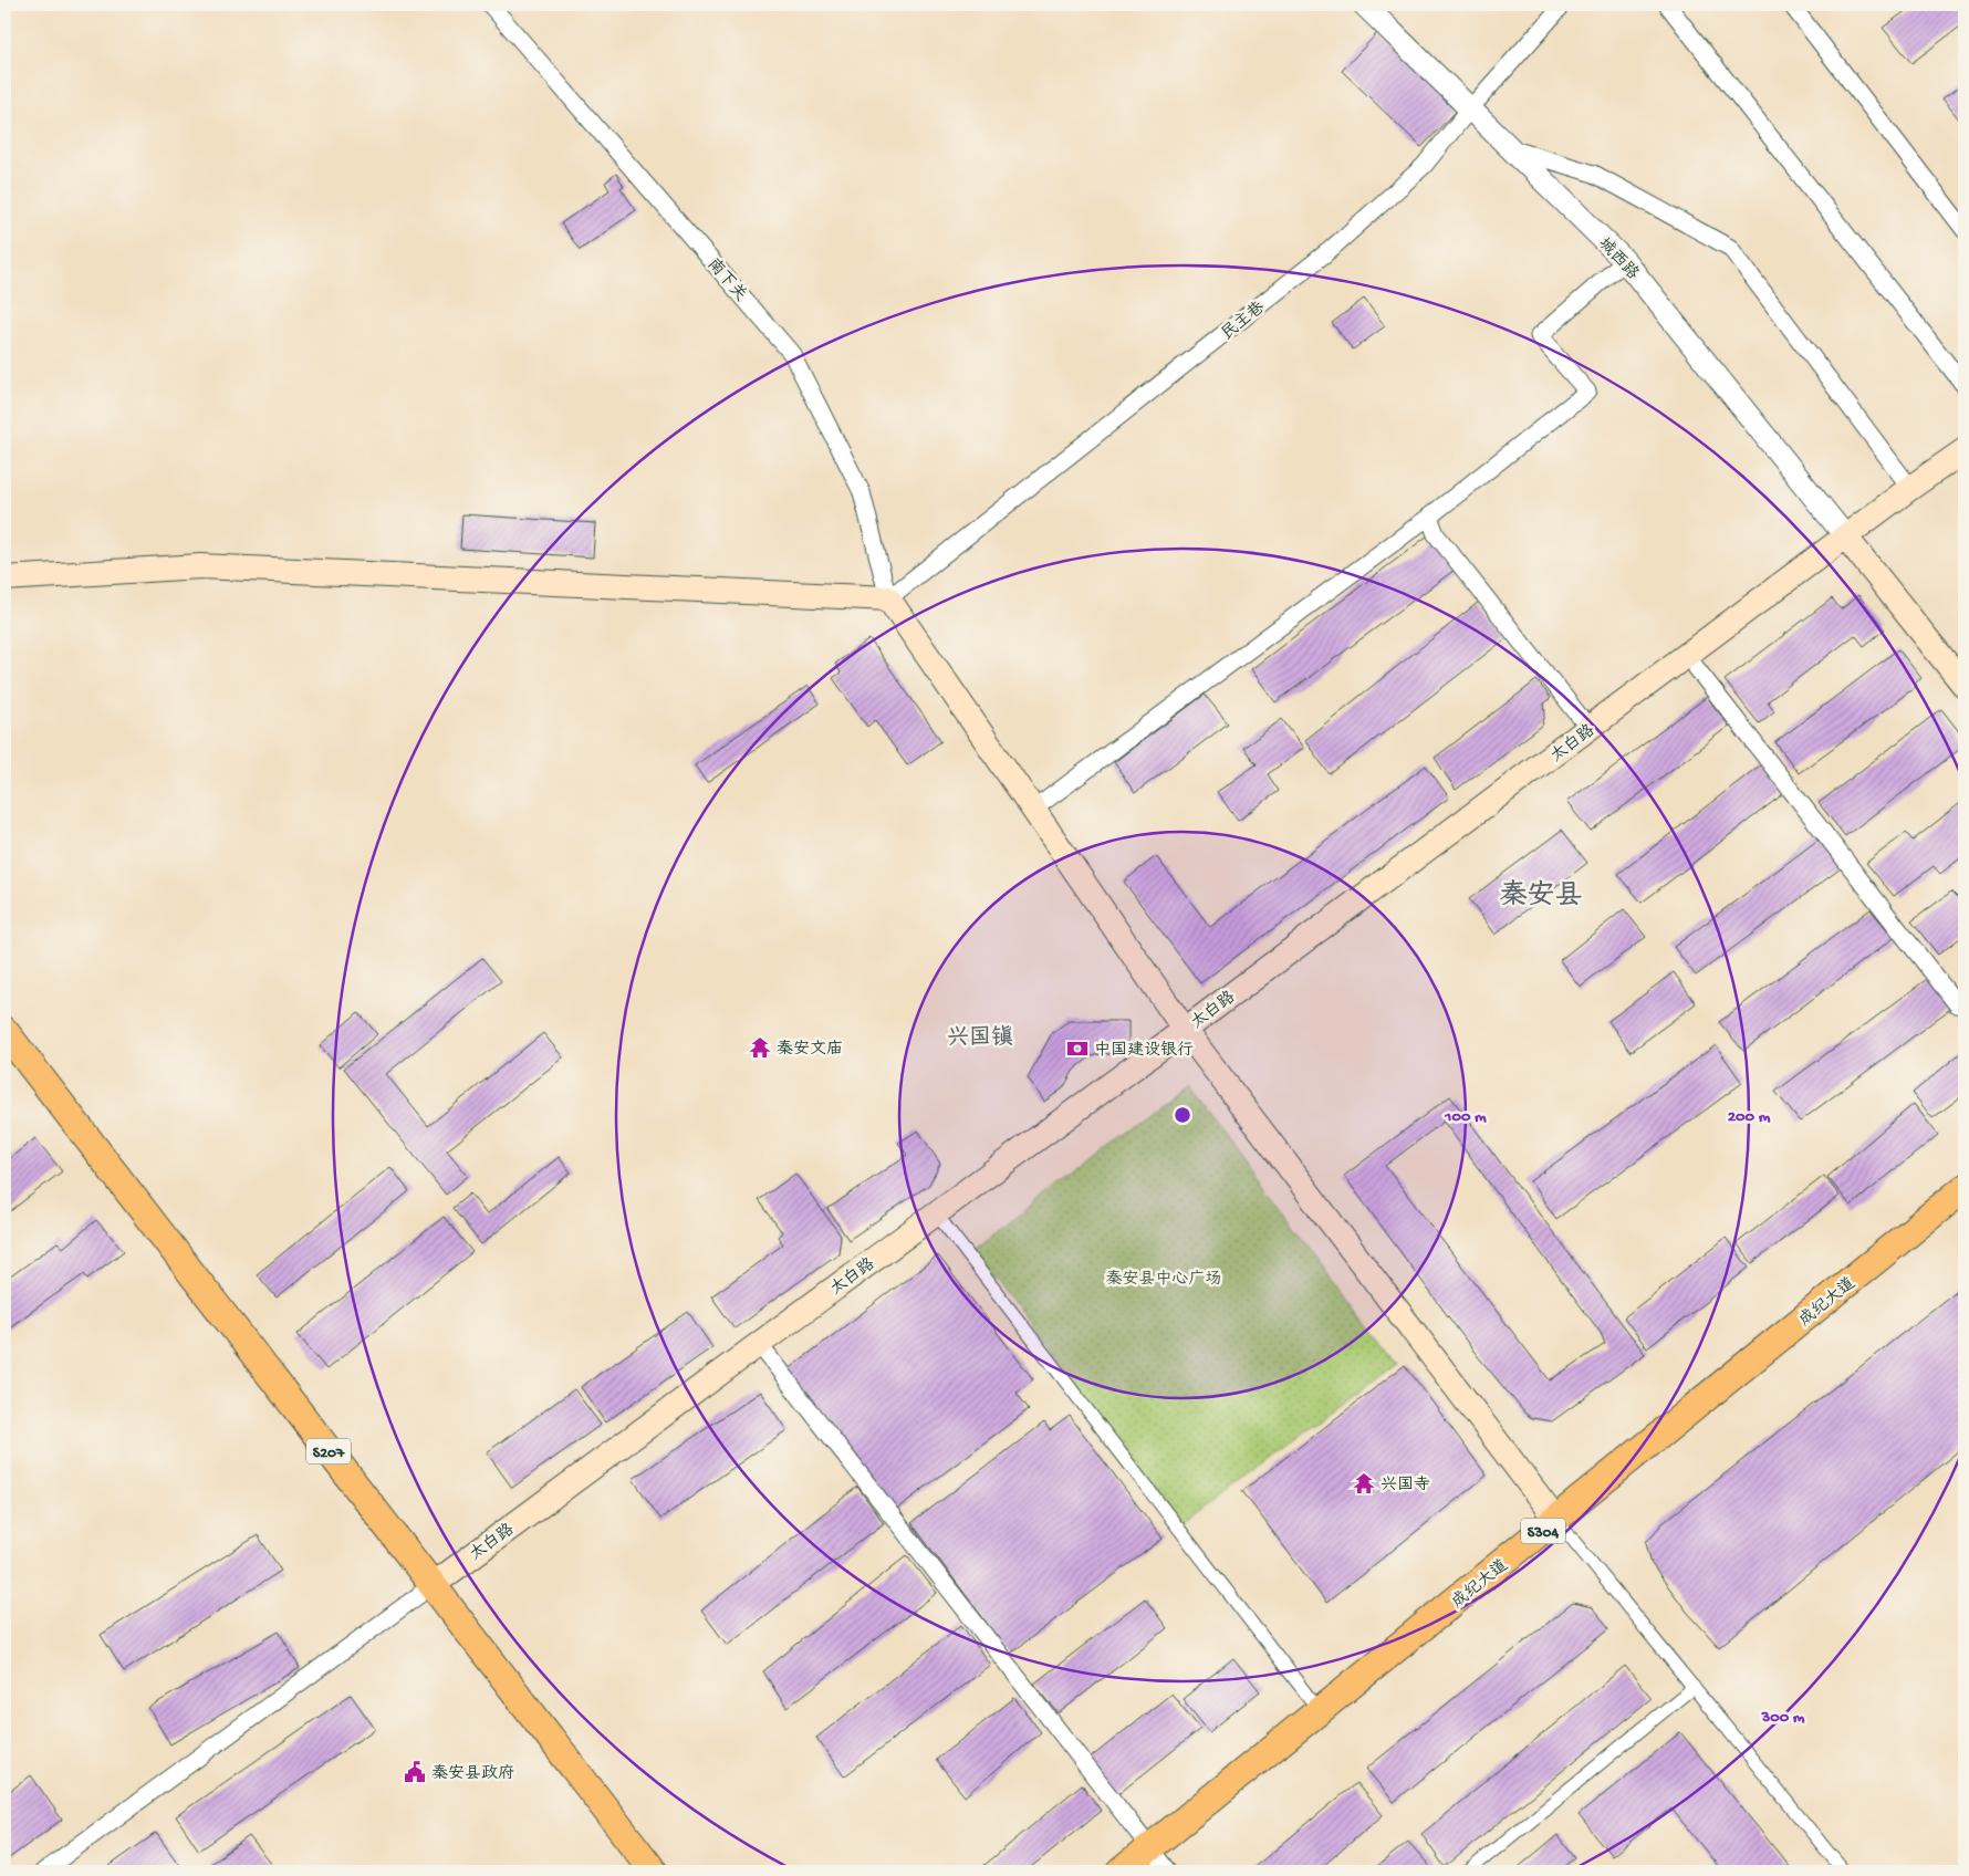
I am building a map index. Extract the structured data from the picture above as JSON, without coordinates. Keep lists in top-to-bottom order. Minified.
{"streets":{"main road":["太白路","成纪大道","S207","S304"],"street":["城西路","南下关","民主巷"]},"crossings":[["城西路","民主巷"],["城西路","太白路"],["南下关","民主巷"],["太白路","S207"]],"districts":["秦安县","兴国镇"],"parks":["秦安县中心广场"],"places":{"temple":["秦安文庙","兴国寺"],"bank":["中国建设银行"],"public building":["秦安县政府"]},"rings":["100 m","200 m","300 m"]}
